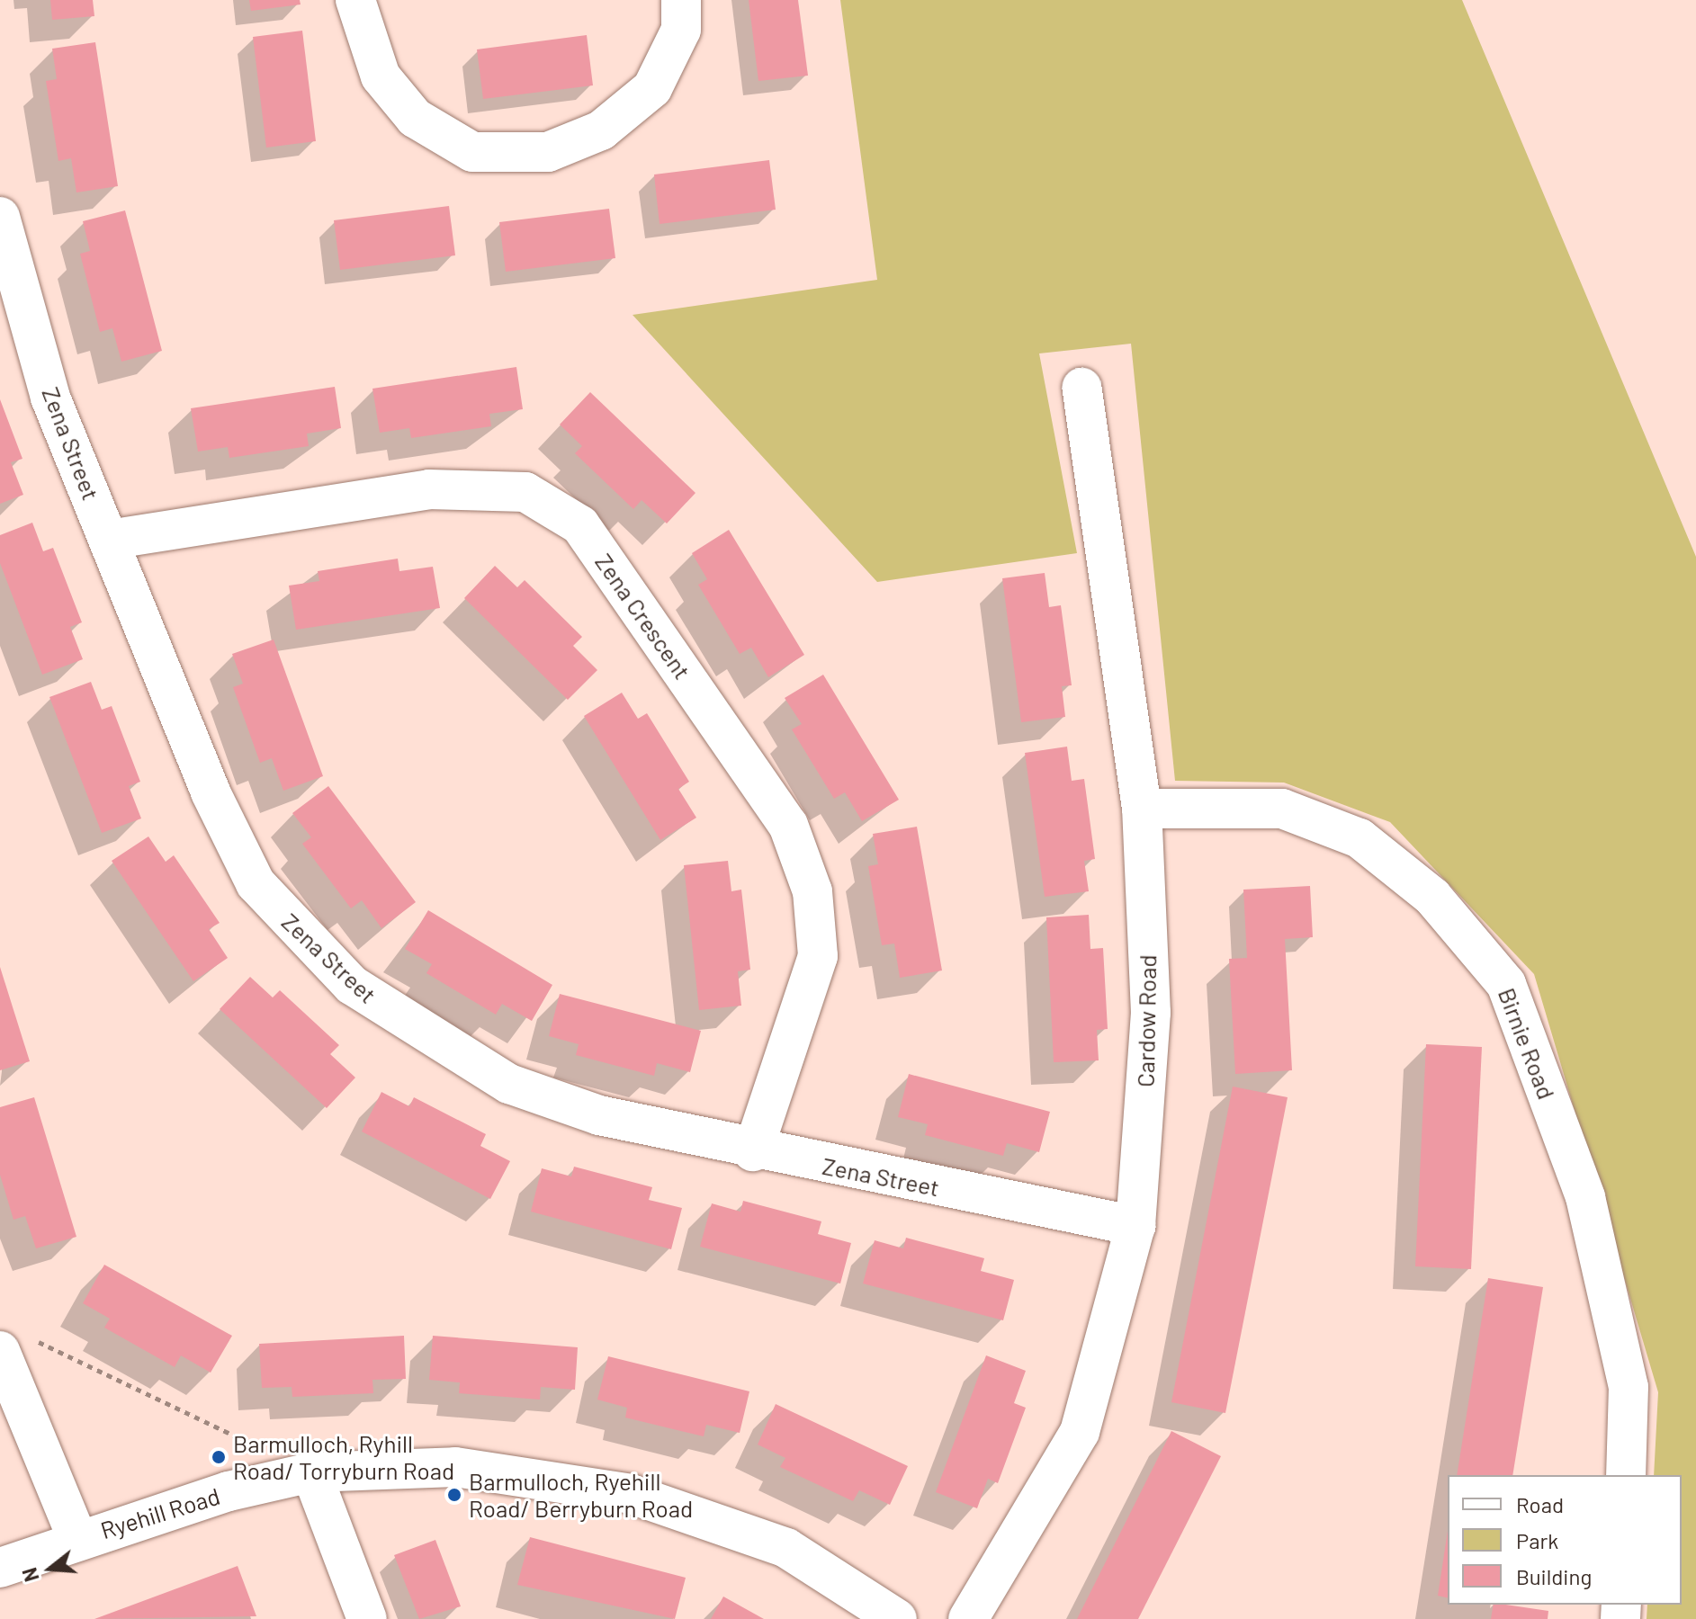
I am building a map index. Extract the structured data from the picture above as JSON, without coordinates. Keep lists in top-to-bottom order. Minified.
{"streets":{"street":["Zena Street","Zena Crescent","Cardow Road","Birnie Road","Ryehill Road"]},"crossings":[["Zena Street","Zena Crescent"],["Zena Street","Cardow Road"],["Cardow Road","Birnie Road"]],"places":["Barmulloch, Ryhill Road/ Torryburn Road","Barmulloch, Ryehill Road/ Berryburn Road"],"legend":["Road","Park","Building"],"north":"left"}
